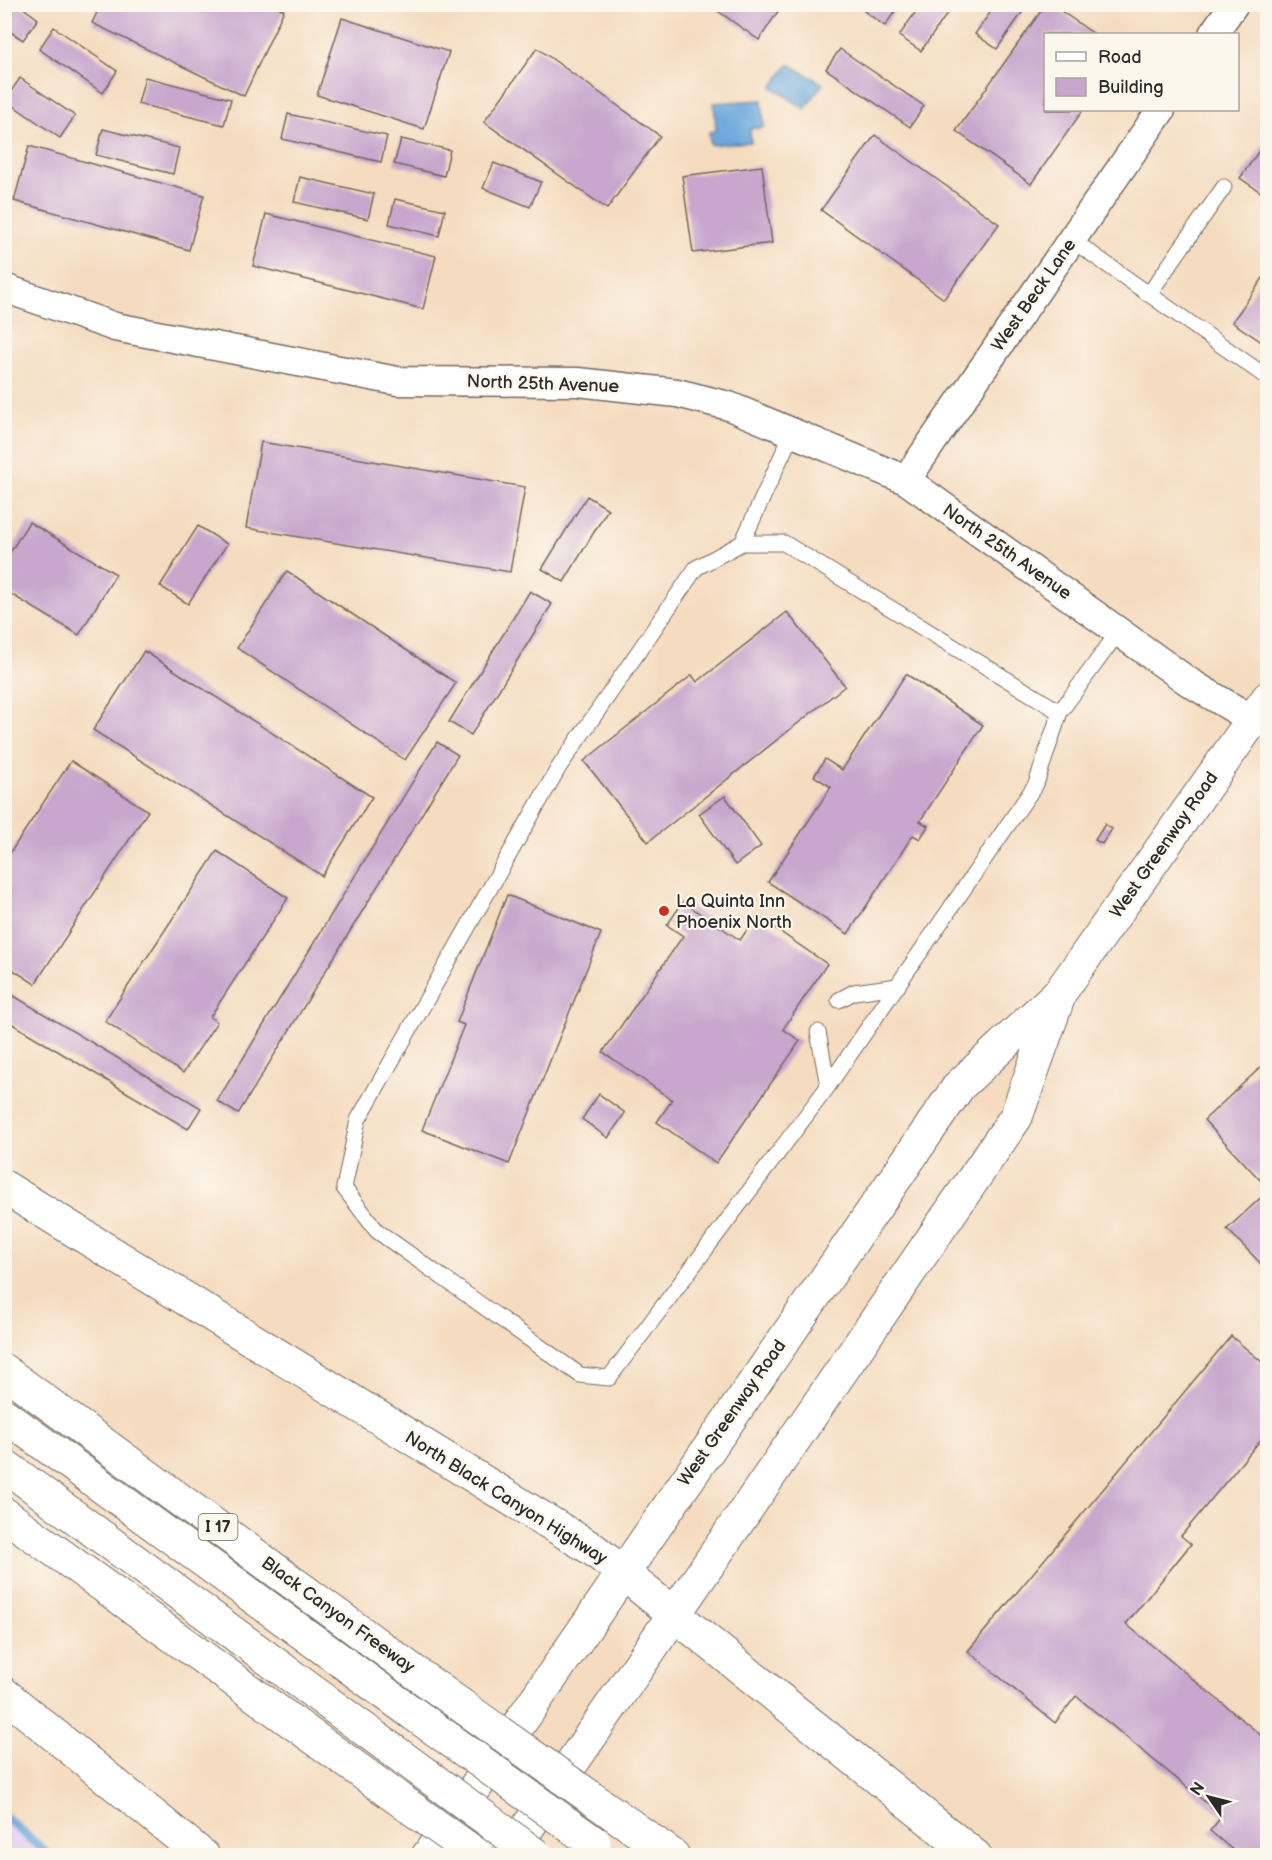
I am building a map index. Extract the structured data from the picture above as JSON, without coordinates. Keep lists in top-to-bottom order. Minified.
{"streets":{"main road":["West Greenway Road","North Black Canyon Highway","I 17","Black Canyon Freeway"],"street":["West Beck Lane","North 25th Avenue"]},"crossings":[["West Beck Lane","North 25th Avenue"],["North 25th Avenue","West Greenway Road"],["West Greenway Road","North Black Canyon Highway"]],"places":["La Quinta Inn Phoenix North"],"legend":["Road","Building"],"north":"top left"}
